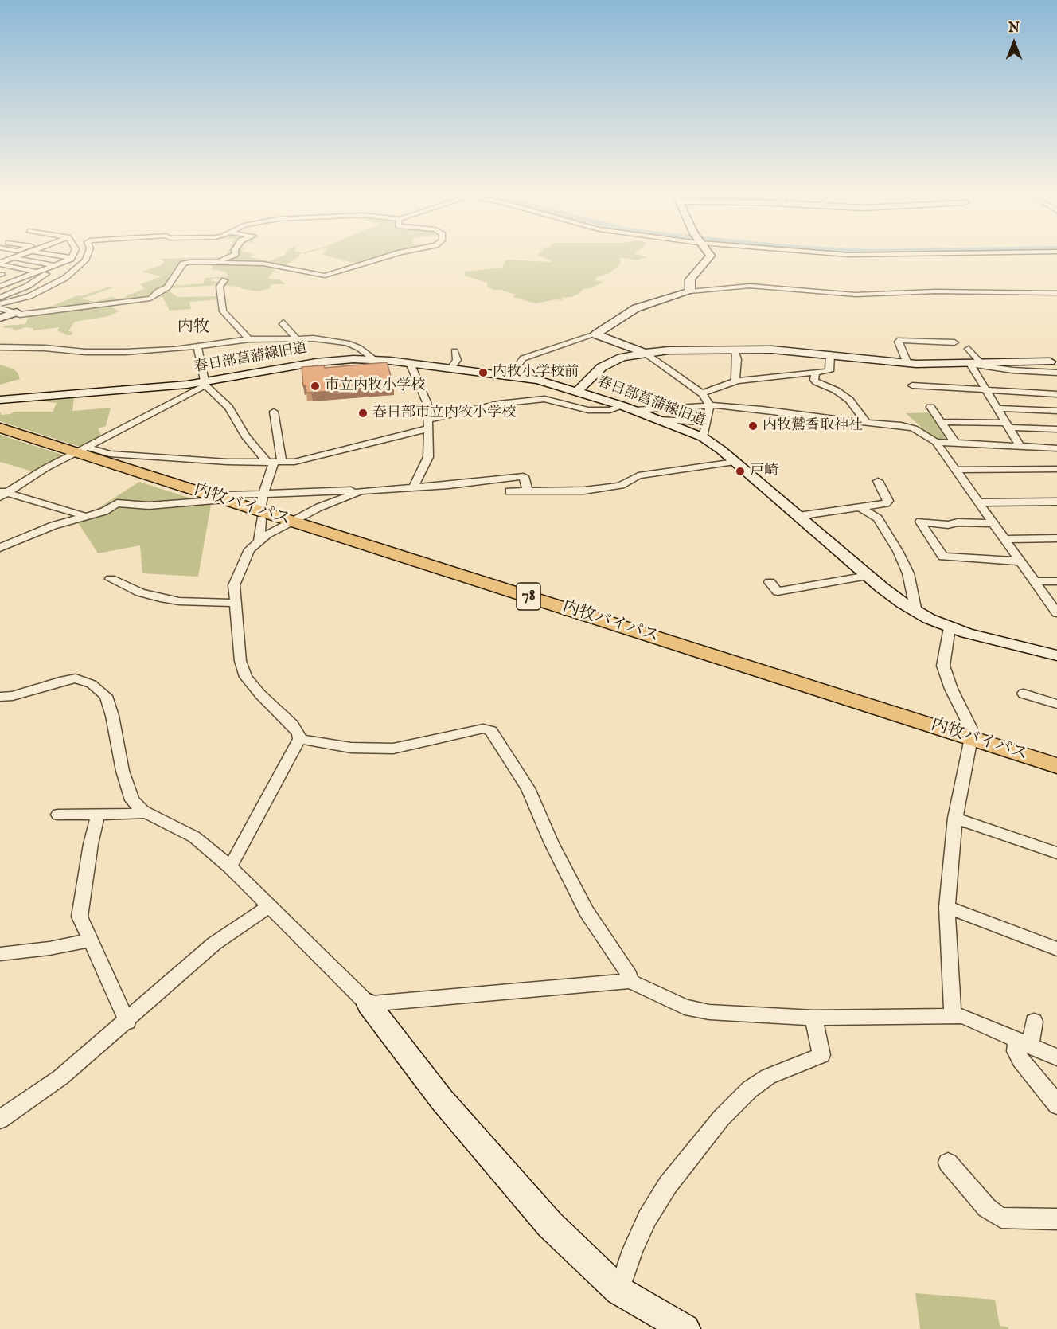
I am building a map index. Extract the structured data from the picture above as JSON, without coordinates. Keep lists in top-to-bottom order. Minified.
{"streets":{"main road":["内牧バイパス","78"],"street":["春日部菖蒲線旧道"]},"districts":["内牧"],"places":["内牧小学校前","市立内牧小学校","春日部市立内牧小学校","内牧鷲香取神社","戸崎"],"north":"top"}
